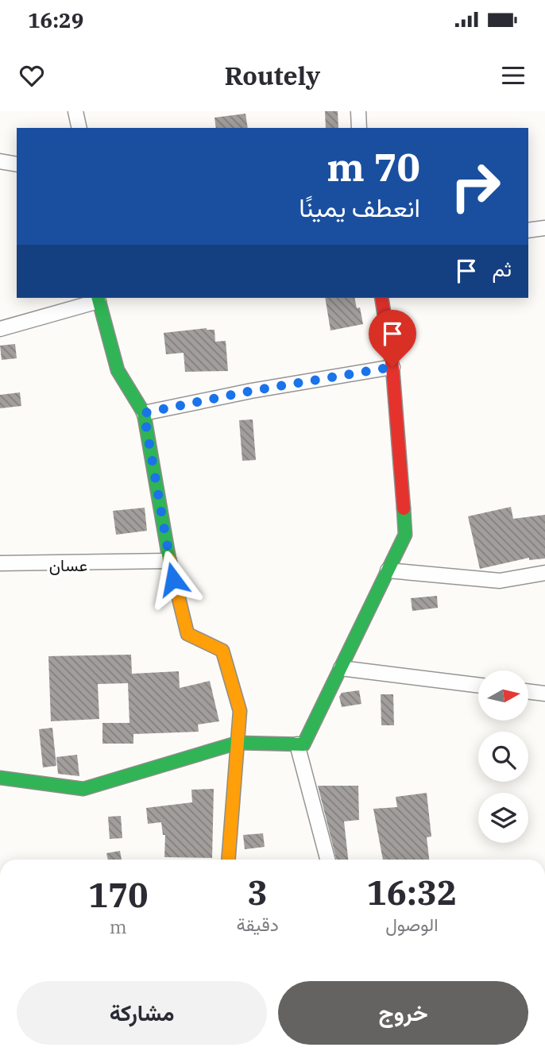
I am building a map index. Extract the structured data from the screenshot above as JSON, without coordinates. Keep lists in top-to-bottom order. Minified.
{"districts":["عسان"],"north":"right","page":{"status":"16:29","header":"Routely","turn":["70 m","انعطف يمينًا"],"then":"ثم","eta":["16:32","الوصول","3","دقيقة","170","m"],"buttons":["خروج","مشاركة"]}}
